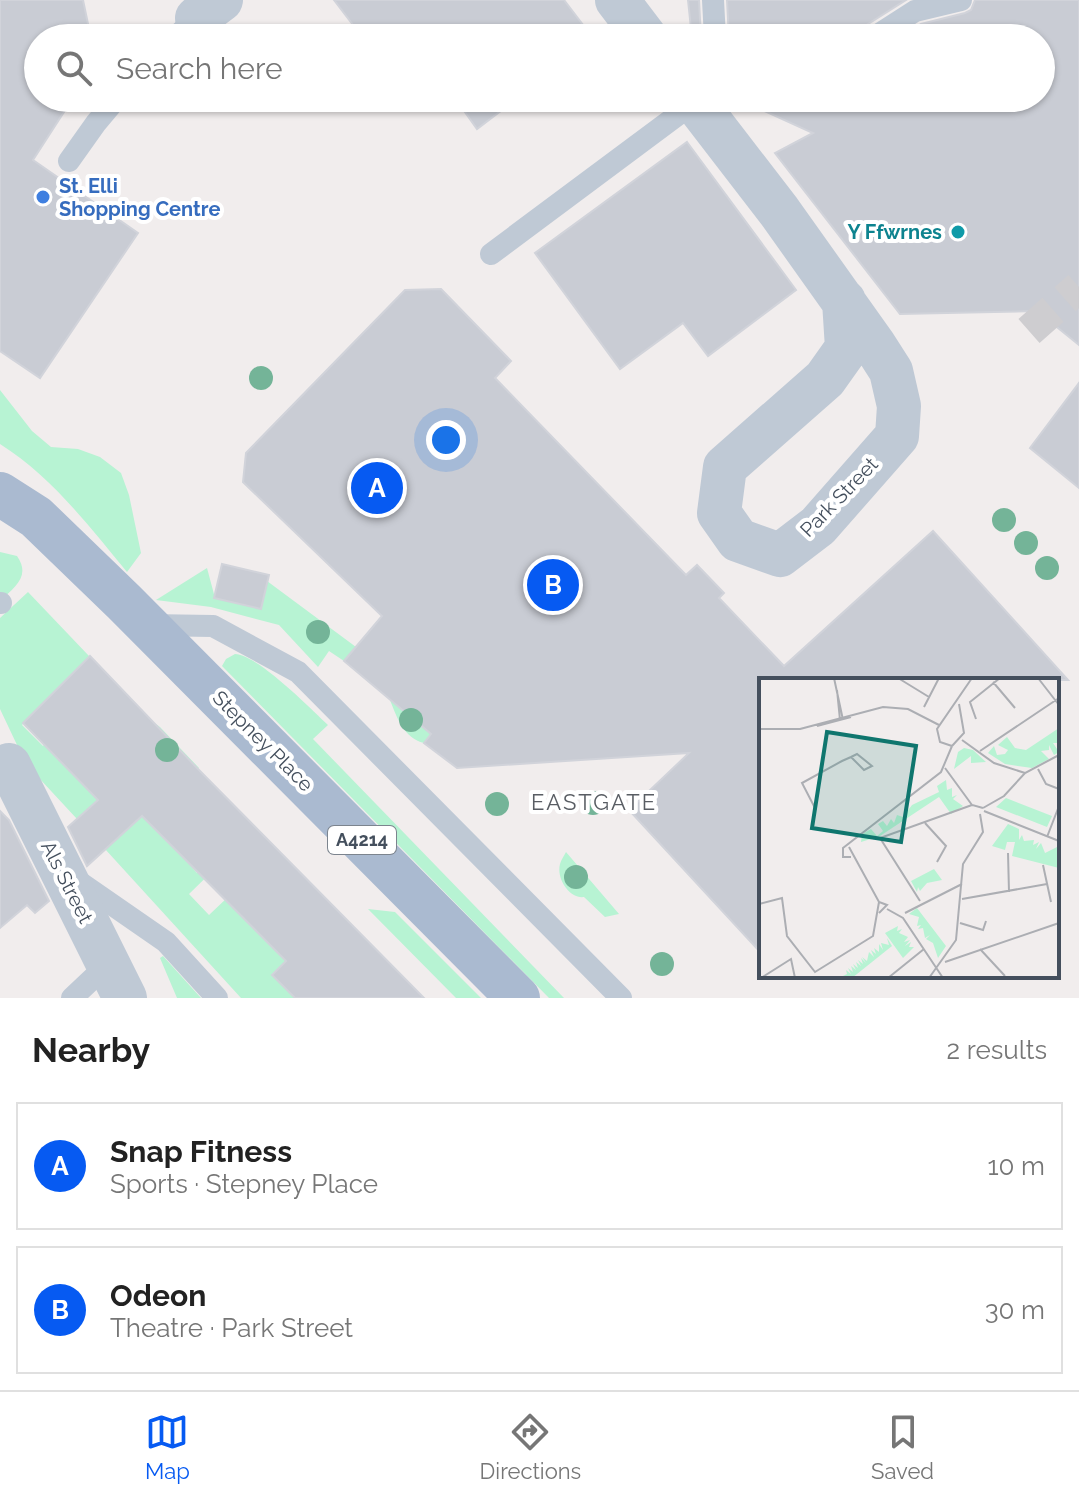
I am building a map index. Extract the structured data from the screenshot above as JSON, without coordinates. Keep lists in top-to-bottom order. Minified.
{"streets":{"main road":["Stepney Place","A4214"],"street":["Park Street","Als Street"]},"districts":["EASTGATE"],"places":["St. Elli Shopping Centre","Y Ffwrnes"],"page":{"search":"Search here","pins":["A","B"],"heading":["Nearby","2 results"],"list":[{"mark":"A","name":"Snap Fitness","note":"Sports · Stepney Place","value":"10 m"},{"mark":"B","name":"Odeon","note":"Theatre · Park Street","value":"30 m"}],"nav":["Map","Directions","Saved"]}}
